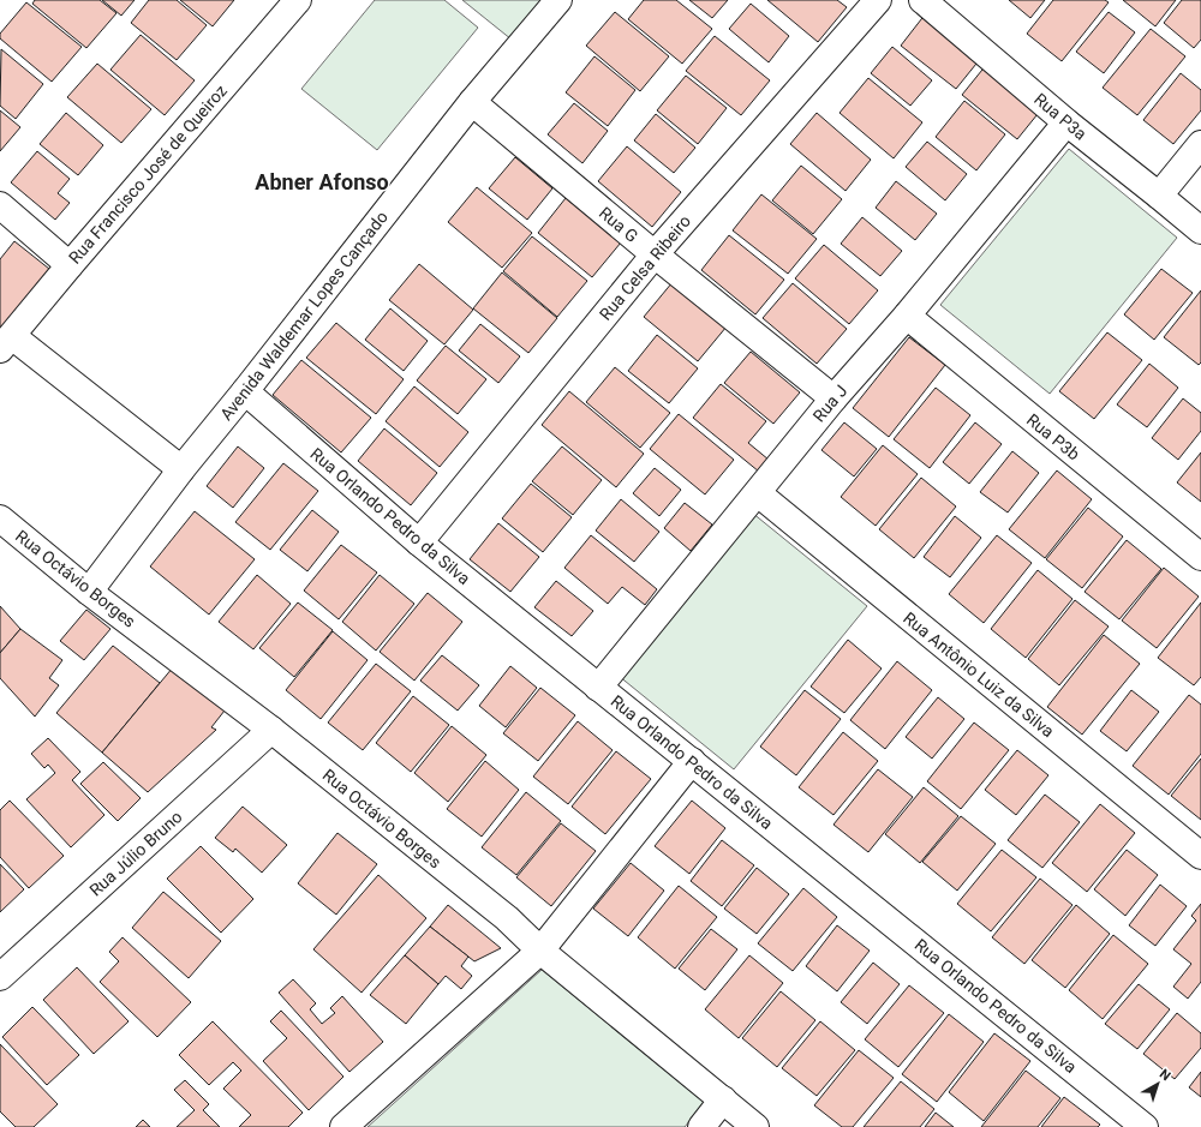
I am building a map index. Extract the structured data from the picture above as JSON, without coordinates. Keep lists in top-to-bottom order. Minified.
{"streets":{"street":["Rua P3a","Rua Francisco José de Queiroz","Rua G","Rua Celsa Ribeiro","Avenida Waldemar Lopes Cançado","Rua J","Rua P3b","Rua Orlando Pedro da Silva","Rua Octávio Borges","Rua Antônio Luiz da Silva","Rua Júlio Bruno"]},"crossings":[["Rua P3a","Rua J"],["Rua G","Rua Celsa Ribeiro"],["Rua G","Avenida Waldemar Lopes Cançado"],["Rua G","Rua J"],["Rua Celsa Ribeiro","Rua Orlando Pedro da Silva"],["Avenida Waldemar Lopes Cançado","Rua Orlando Pedro da Silva"],["Avenida Waldemar Lopes Cançado","Rua Octávio Borges"],["Rua J","Rua P3b"],["Rua J","Rua Orlando Pedro da Silva"],["Rua J","Rua Antônio Luiz da Silva"],["Rua Octávio Borges","Rua Júlio Bruno"]],"districts":["Abner Afonso"],"north":"top right"}
